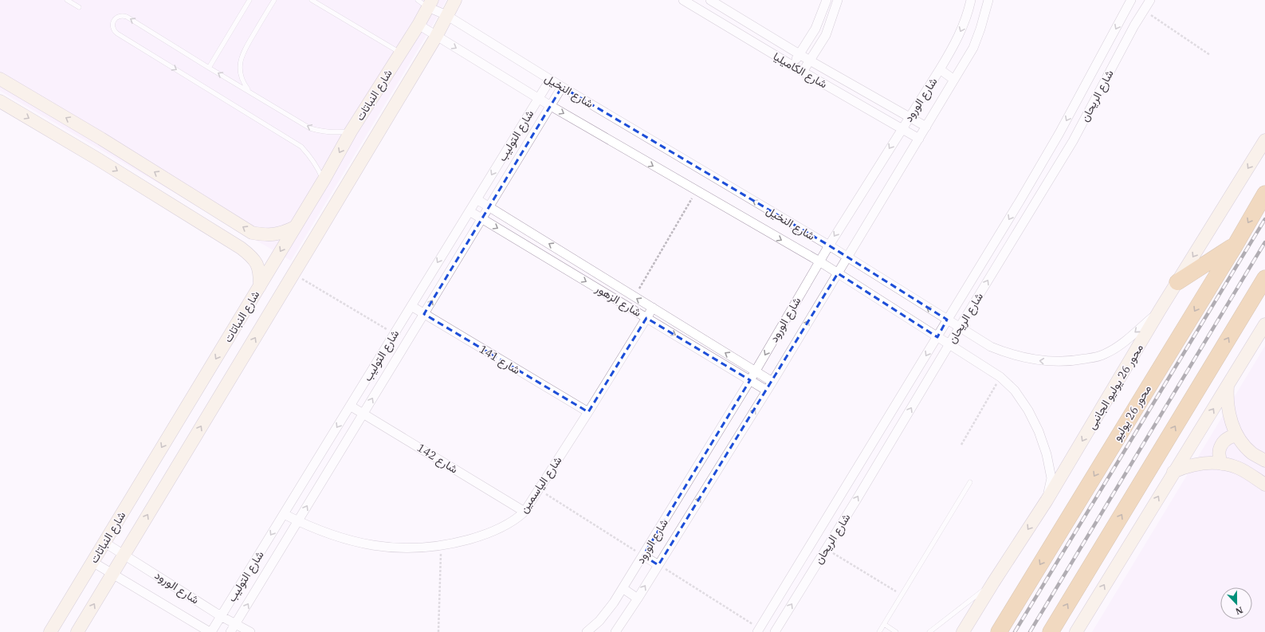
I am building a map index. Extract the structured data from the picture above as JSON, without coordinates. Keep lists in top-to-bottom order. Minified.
{"streets":{"highway":["محور 26 يوليو"],"street":["شارع الكاميليا","شارع النخيل","شارع النباتات","شارع الريحان","شارع الورود","شارع التوليب","شارع الزهور","شارع 141","محور 26 يوليو الجانبى","شارع 142","شارع الياسمين"]},"crossings":[["شارع الكاميليا","شارع الورود"],["شارع النخيل","شارع النباتات"],["شارع النخيل","شارع الريحان"],["شارع النخيل","شارع الورود"],["شارع النخيل","شارع التوليب"],["شارع النخيل","محور 26 يوليو الجانبى"],["شارع النباتات","شارع الورود"],["شارع الورود","شارع التوليب"],["شارع الورود","شارع الزهور"],["شارع التوليب","شارع الزهور"],["شارع التوليب","شارع 141"],["شارع التوليب","شارع 142"],["شارع التوليب","شارع الياسمين"],["شارع الزهور","شارع الياسمين"],["شارع 141","شارع الياسمين"],["شارع 142","شارع الياسمين"]],"north":"bottom"}
